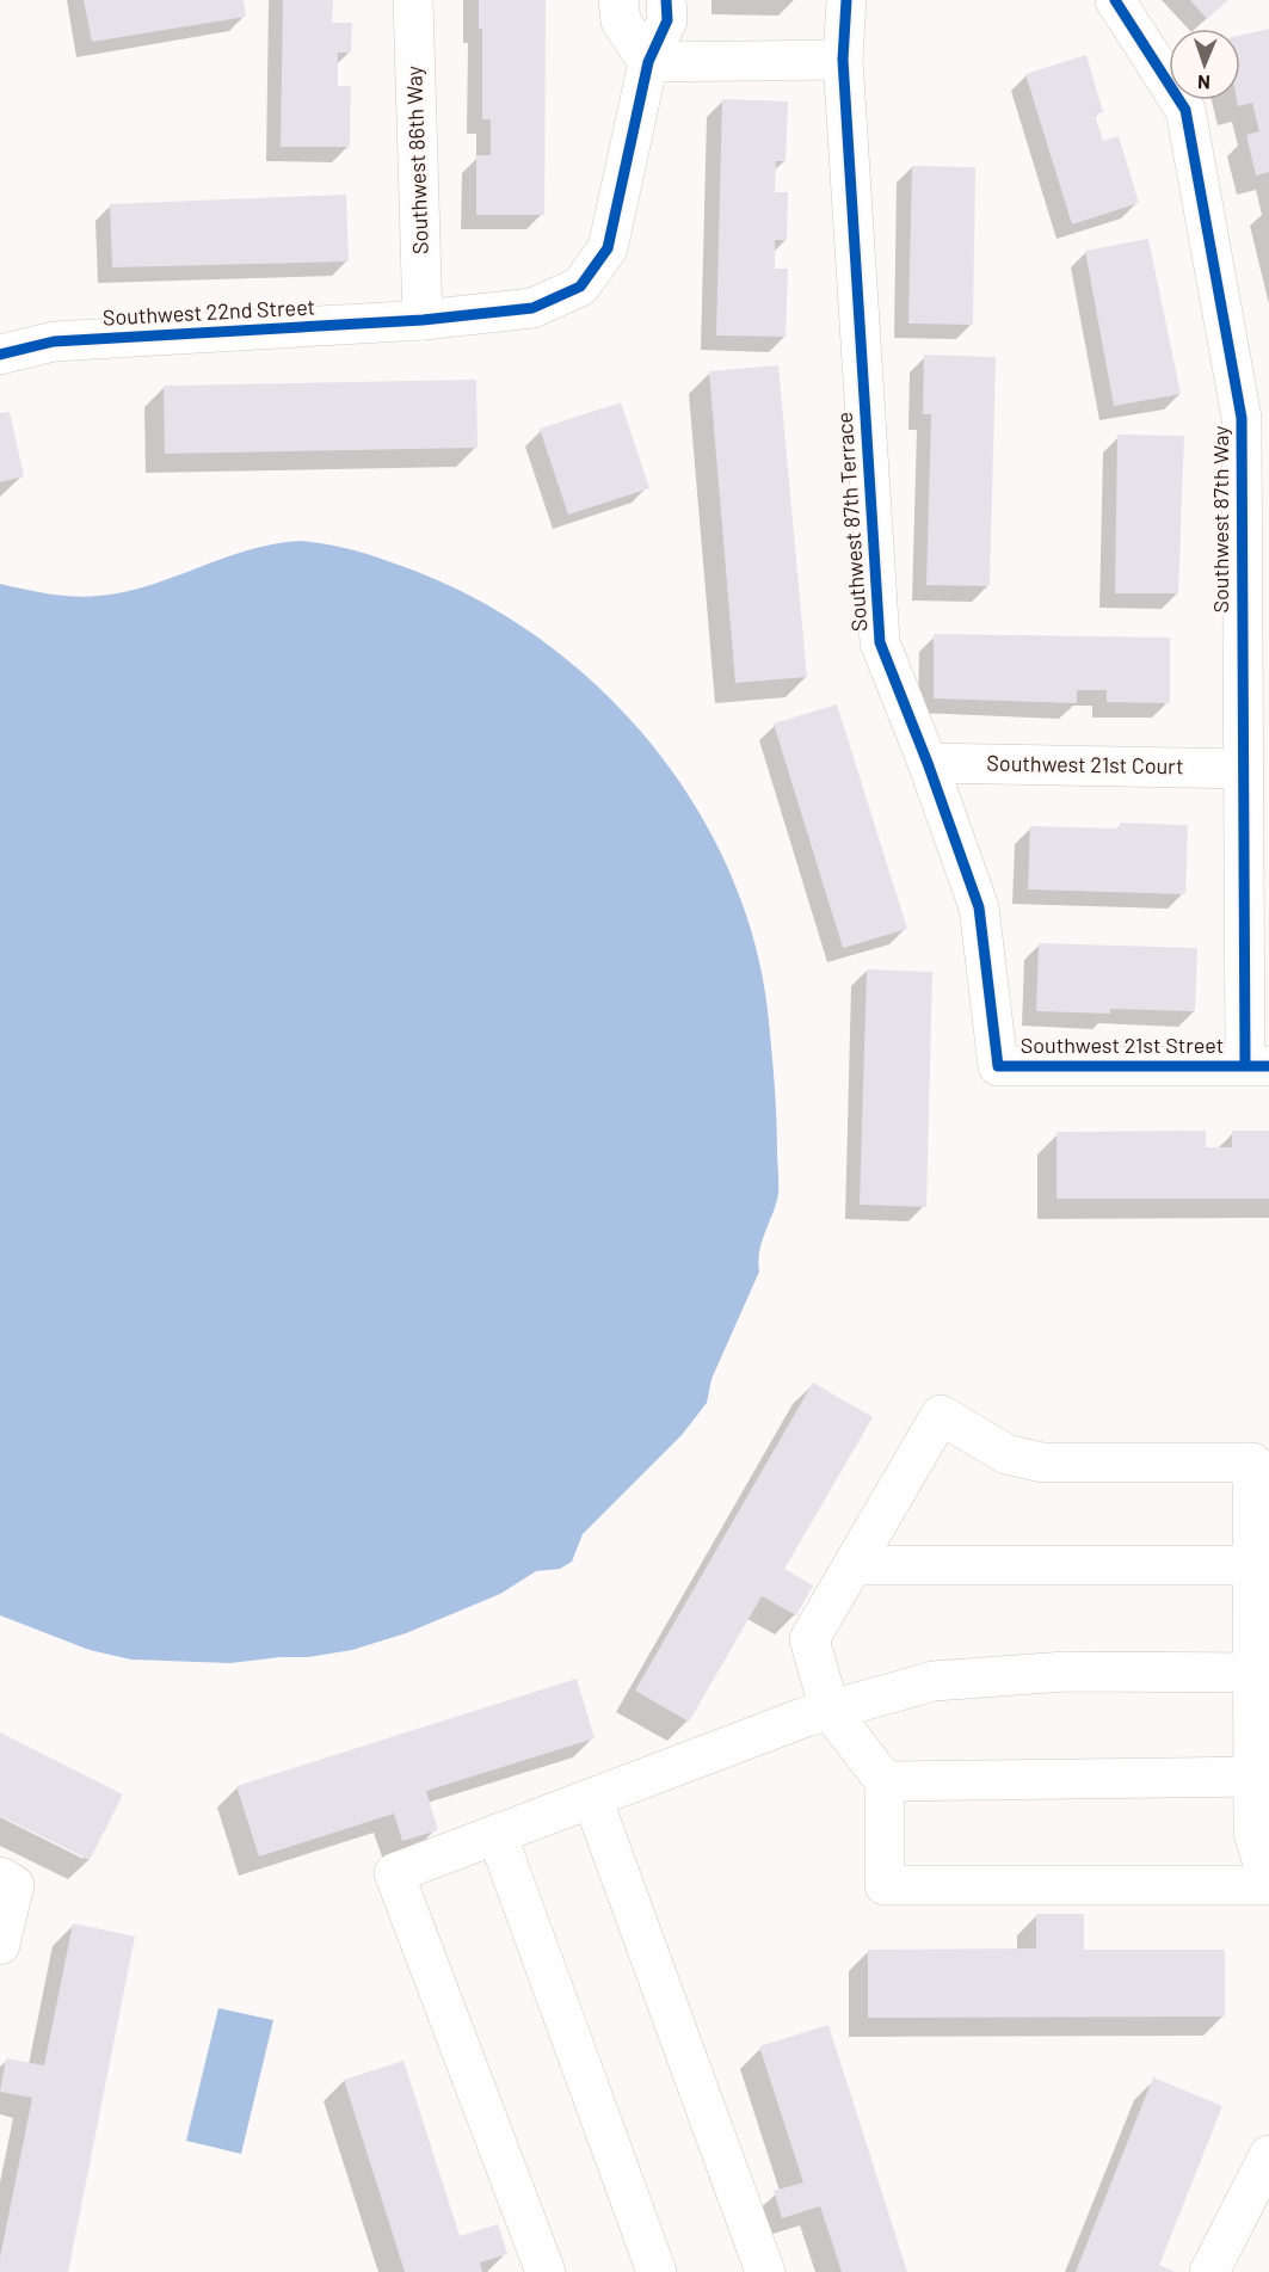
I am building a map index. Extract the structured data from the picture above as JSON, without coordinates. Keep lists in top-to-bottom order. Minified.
{"streets":{"street":["Southwest 86th Way","Southwest 22nd Street","Southwest 87th Way","Southwest 87th Terrace","Southwest 21st Court","Southwest 21st Street"]},"crossings":[["Southwest 86th Way","Southwest 22nd Street"],["Southwest 87th Way","Southwest 21st Court"],["Southwest 87th Way","Southwest 21st Street"],["Southwest 87th Terrace","Southwest 21st Court"],["Southwest 87th Terrace","Southwest 21st Street"]],"north":"bottom"}
